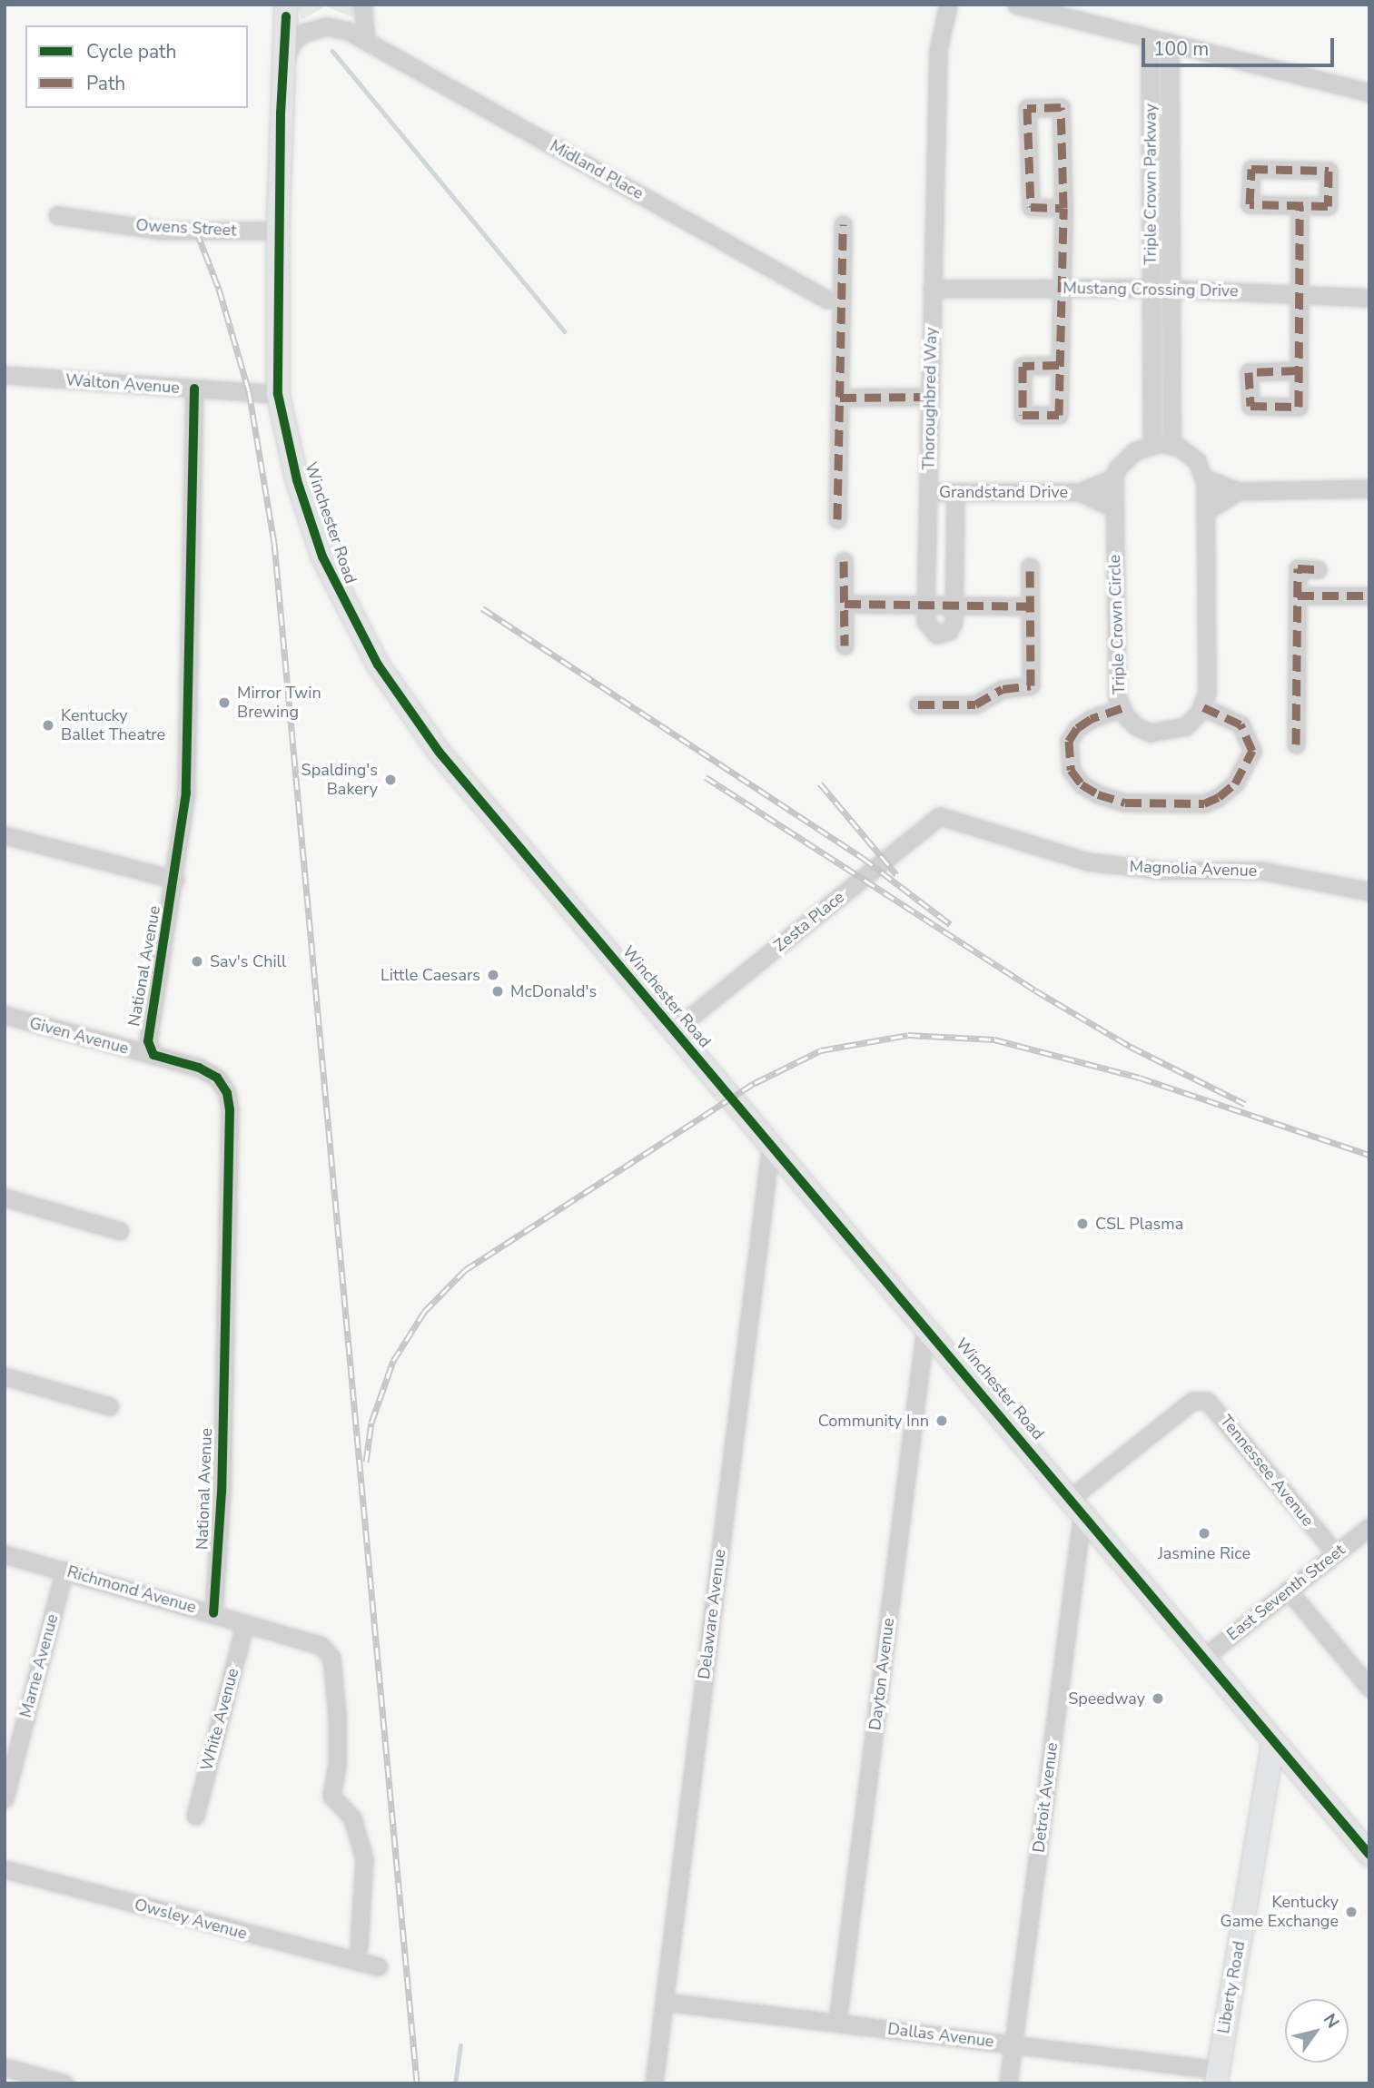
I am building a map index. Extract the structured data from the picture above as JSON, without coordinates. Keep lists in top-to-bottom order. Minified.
{"streets":{"main road":["Winchester Road","Liberty Road"],"street":["Midland Place","Triple Crown Parkway","Owens Street","Mustang Crossing Drive","Walton Avenue","Thoroughbred Way","Grandstand Drive","Triple Crown Circle","Magnolia Avenue","Zesta Place","National Avenue","Given Avenue","Tennessee Avenue","Richmond Avenue","East Seventh Street","Delaware Avenue","Marne Avenue","Dayton Avenue","White Avenue","Detroit Avenue","Owsley Avenue","Dallas Avenue"]},"crossings":[["Midland Place","Winchester Road"],["Triple Crown Parkway","Mustang Crossing Drive"],["Owens Street","Winchester Road"],["Mustang Crossing Drive","Thoroughbred Way"],["Walton Avenue","Winchester Road"],["Walton Avenue","National Avenue"],["Thoroughbred Way","Grandstand Drive"],["Grandstand Drive","Triple Crown Circle"],["Winchester Road","Zesta Place"],["Winchester Road","Tennessee Avenue"],["Winchester Road","East Seventh Street"],["Winchester Road","Delaware Avenue"],["Winchester Road","Dayton Avenue"],["Winchester Road","Detroit Avenue"],["Winchester Road","Liberty Road"],["Magnolia Avenue","Zesta Place"],["National Avenue","Given Avenue"],["National Avenue","Richmond Avenue"],["Tennessee Avenue","East Seventh Street"],["Tennessee Avenue","Detroit Avenue"],["Richmond Avenue","Marne Avenue"],["Richmond Avenue","White Avenue"],["Delaware Avenue","Dallas Avenue"],["Dayton Avenue","Dallas Avenue"],["Detroit Avenue","Dallas Avenue"],["Liberty Road","Dallas Avenue"]],"places":["Mirror Twin Brewing","Kentucky Ballet Theatre","Spalding's Bakery","Sav's Chill","Little Caesars","McDonald's","CSL Plasma","Community Inn","Jasmine Rice","Speedway","Kentucky Game Exchange"],"legend":["Cycle path","Path"],"scale_bar":"100 m","north":"top right"}
